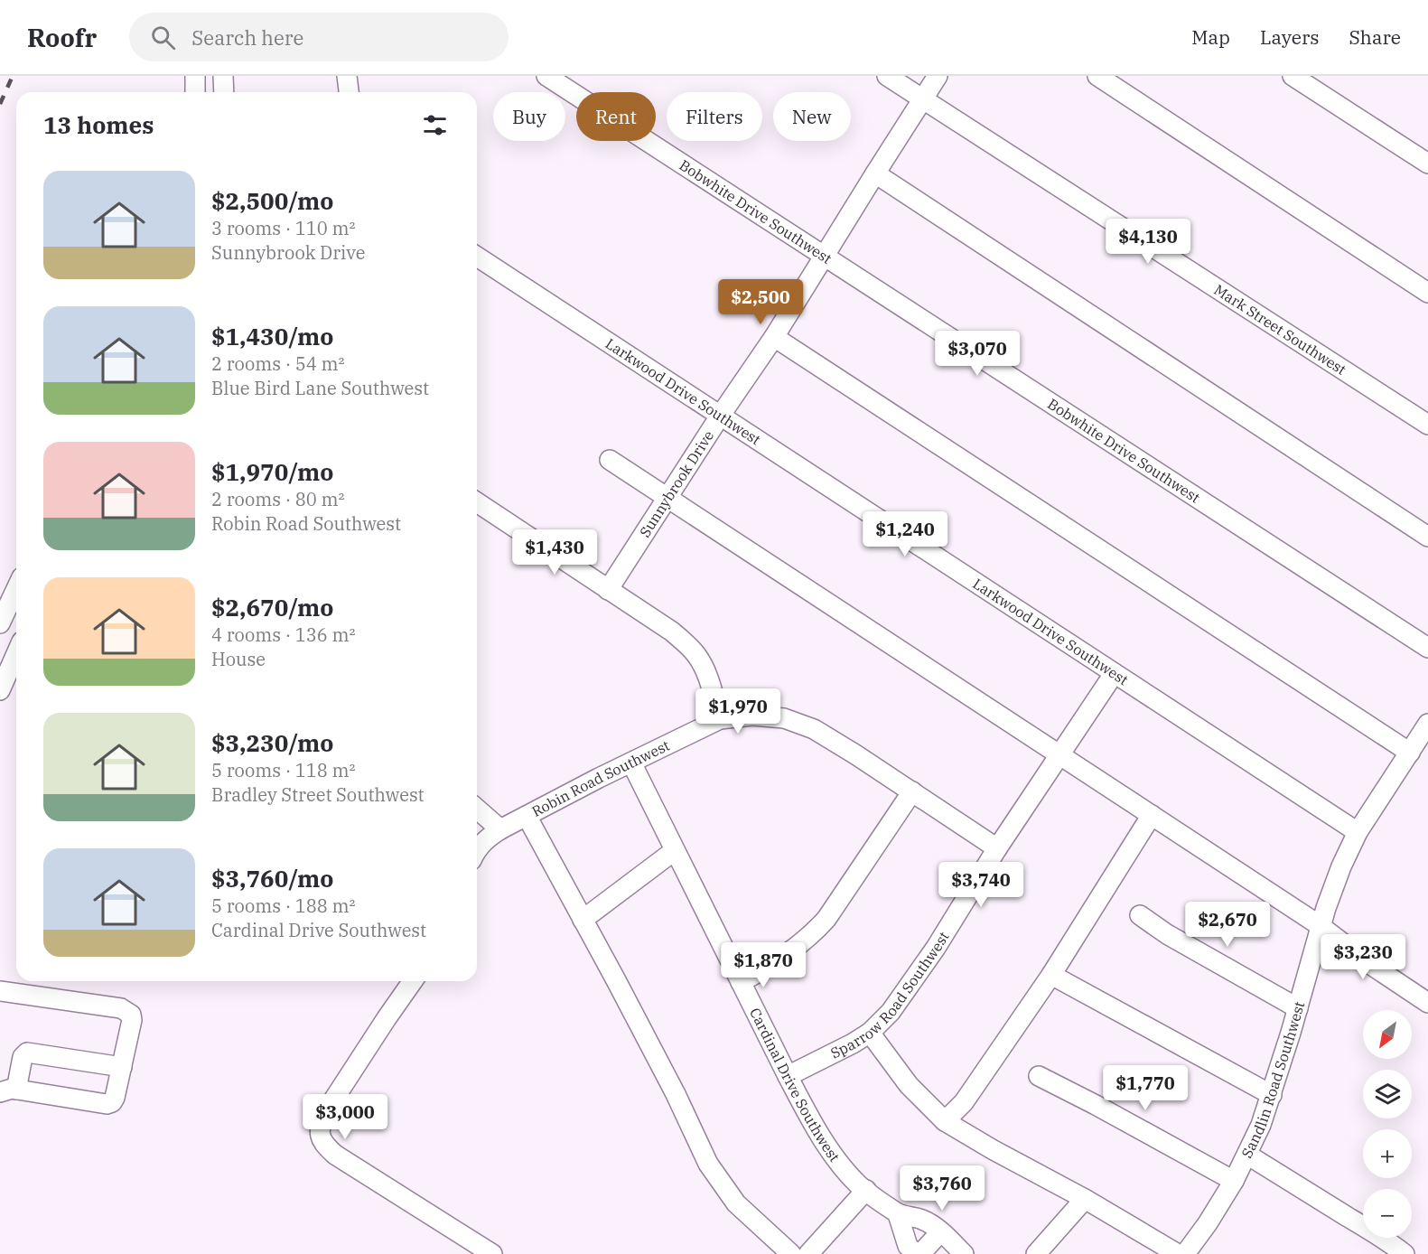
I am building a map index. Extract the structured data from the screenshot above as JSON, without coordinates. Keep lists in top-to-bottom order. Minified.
{"streets":{"street":["Bobwhite Drive Southwest","Mark Street Southwest","Larkwood Drive Southwest","Sunnybrook Drive","Robin Road Southwest","Sparrow Road Southwest","Sandlin Road Southwest","Cardinal Drive Southwest"]},"crossings":[["Bobwhite Drive Southwest","Sunnybrook Drive"],["Mark Street Southwest","Sunnybrook Drive"],["Larkwood Drive Southwest","Sunnybrook Drive"],["Larkwood Drive Southwest","Sparrow Road Southwest"],["Larkwood Drive Southwest","Sandlin Road Southwest"],["Robin Road Southwest","Sparrow Road Southwest"],["Robin Road Southwest","Cardinal Drive Southwest"],["Sparrow Road Southwest","Cardinal Drive Southwest"]],"north":"bottom left","page":{"header":"Roofr","search":"Search here","nav":["Map","Layers","Share"],"chip":["Buy","Rent","Filters","New"],"heading":"13 homes","list":[{"name":"$2,500/mo","note":"3 rooms · 110 m² · Sunnybrook Drive"},{"name":"$1,430/mo","note":"2 rooms · 54 m² · Blue Bird Lane Southwest"},{"name":"$1,970/mo","note":"2 rooms · 80 m² · Robin Road Southwest"},{"name":"$2,670/mo","note":"4 rooms · 136 m² · House"},{"name":"$3,230/mo","note":"5 rooms · 118 m² · Bradley Street Southwest"},{"name":"$3,760/mo","note":"5 rooms · 188 m² · Cardinal Drive Southwest"}],"price":["$4,130","$2,500","$3,070","$1,240","$1,430","$1,970","$3,740","$2,670","$3,230","$1,870","$1,770","$3,000","$3,760"],"map_buttons":["+","−"]}}
